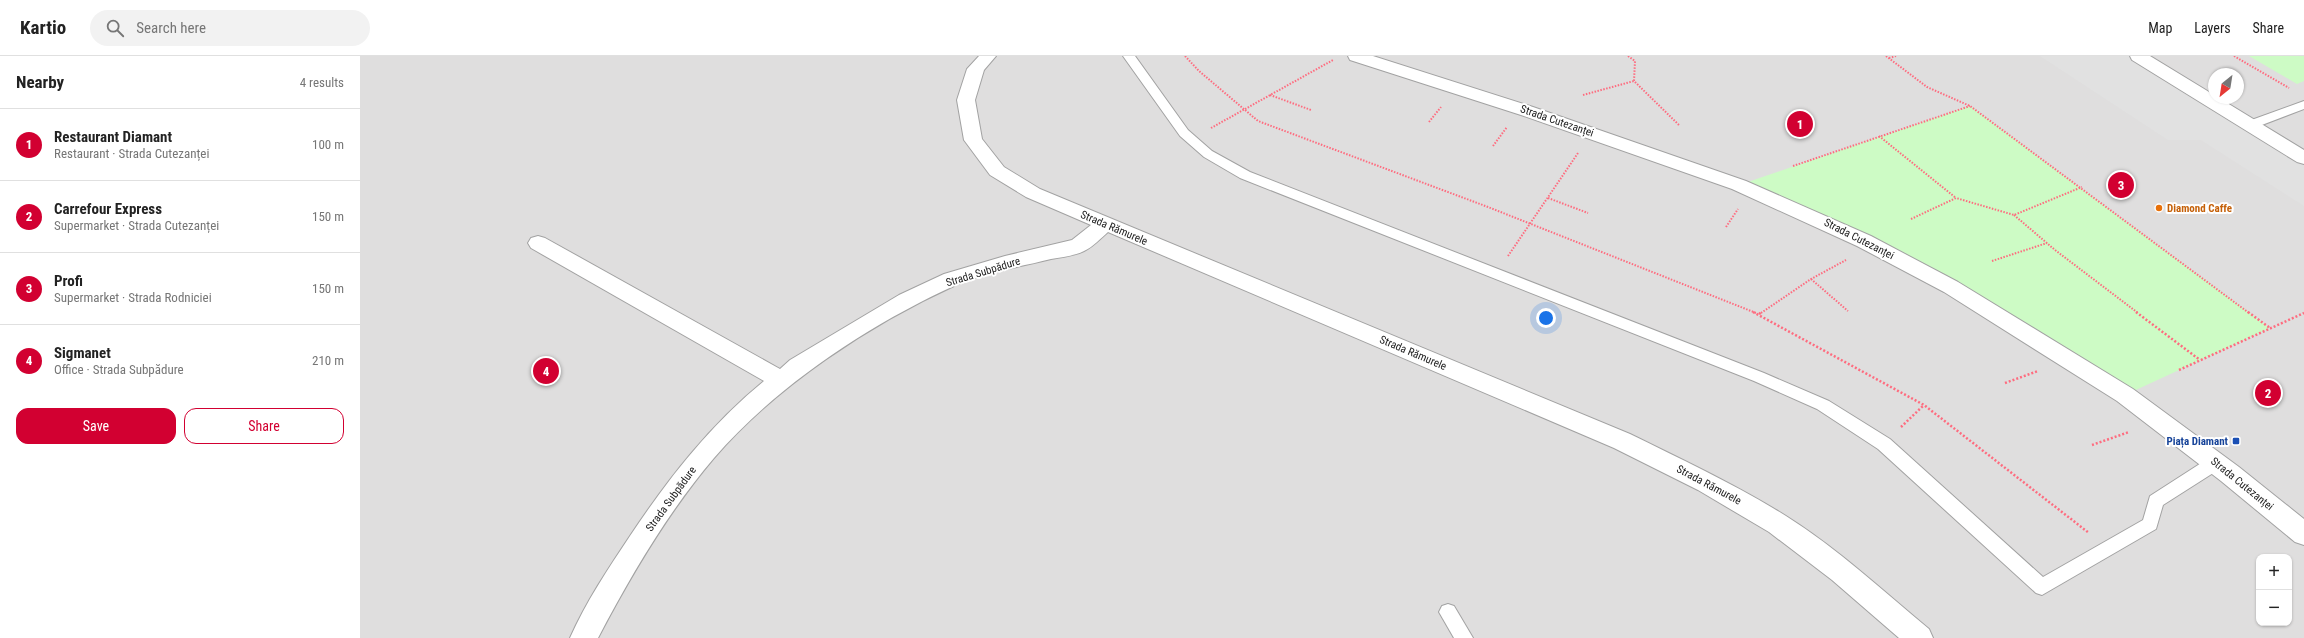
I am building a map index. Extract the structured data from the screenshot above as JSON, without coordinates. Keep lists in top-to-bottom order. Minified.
{"streets":{"street":["Strada Cutezanței","Strada Rămurele","Strada Subpădure"]},"crossings":[["Strada Rămurele","Strada Subpădure"]],"places":{"other":["Diamond Caffe"],"transit":["Piața Diamant"]},"north":"bottom left","page":{"header":"Kartio","search":"Search here","nav":["Map","Layers","Share"],"heading":["Nearby","4 results"],"list":[{"mark":"1","name":"Restaurant Diamant","note":"Restaurant · Strada Cutezanței","value":"100 m"},{"mark":"2","name":"Carrefour Express","note":"Supermarket · Strada Cutezanței","value":"150 m"},{"mark":"3","name":"Profi","note":"Supermarket · Strada Rodniciei","value":"150 m"},{"mark":"4","name":"Sigmanet","note":"Office · Strada Subpădure","value":"210 m"}],"pins":["1","3","4","2"],"buttons":["Save","Share"],"map_buttons":["+","−"]}}
